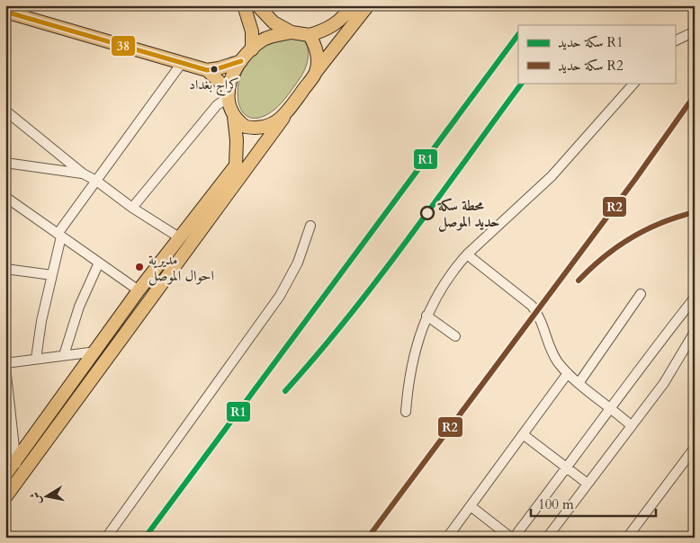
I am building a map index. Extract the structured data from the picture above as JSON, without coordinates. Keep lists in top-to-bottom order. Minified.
{"places":["كراج بغداد","محطة سكة حديد الموصل","مديرية احوال الموصل"],"lines":["transit line 38","rail line R1","rail line R2"],"legend":["سكة حديد R1","سكة حديد R2"],"scale_bar":"100 m","north":"left"}
